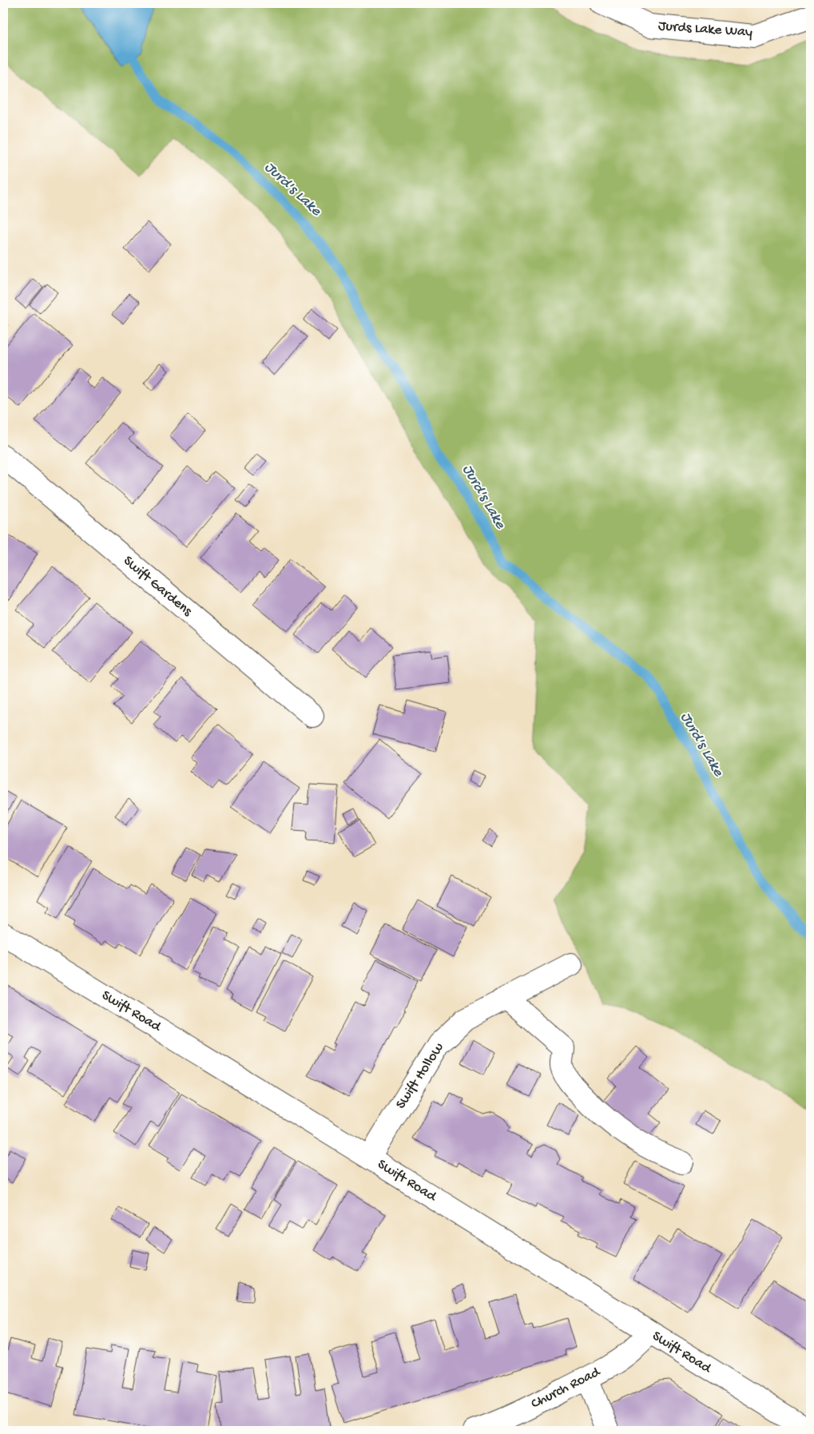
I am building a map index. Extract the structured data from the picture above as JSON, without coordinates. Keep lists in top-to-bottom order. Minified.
{"streets":{"street":["Jurds Lake Way","Swift Gardens","Swift Road","Swift Hollow","Church Road"]},"crossings":[["Swift Road","Swift Hollow"],["Swift Road","Church Road"]],"water":["Jurd's Lake"]}
